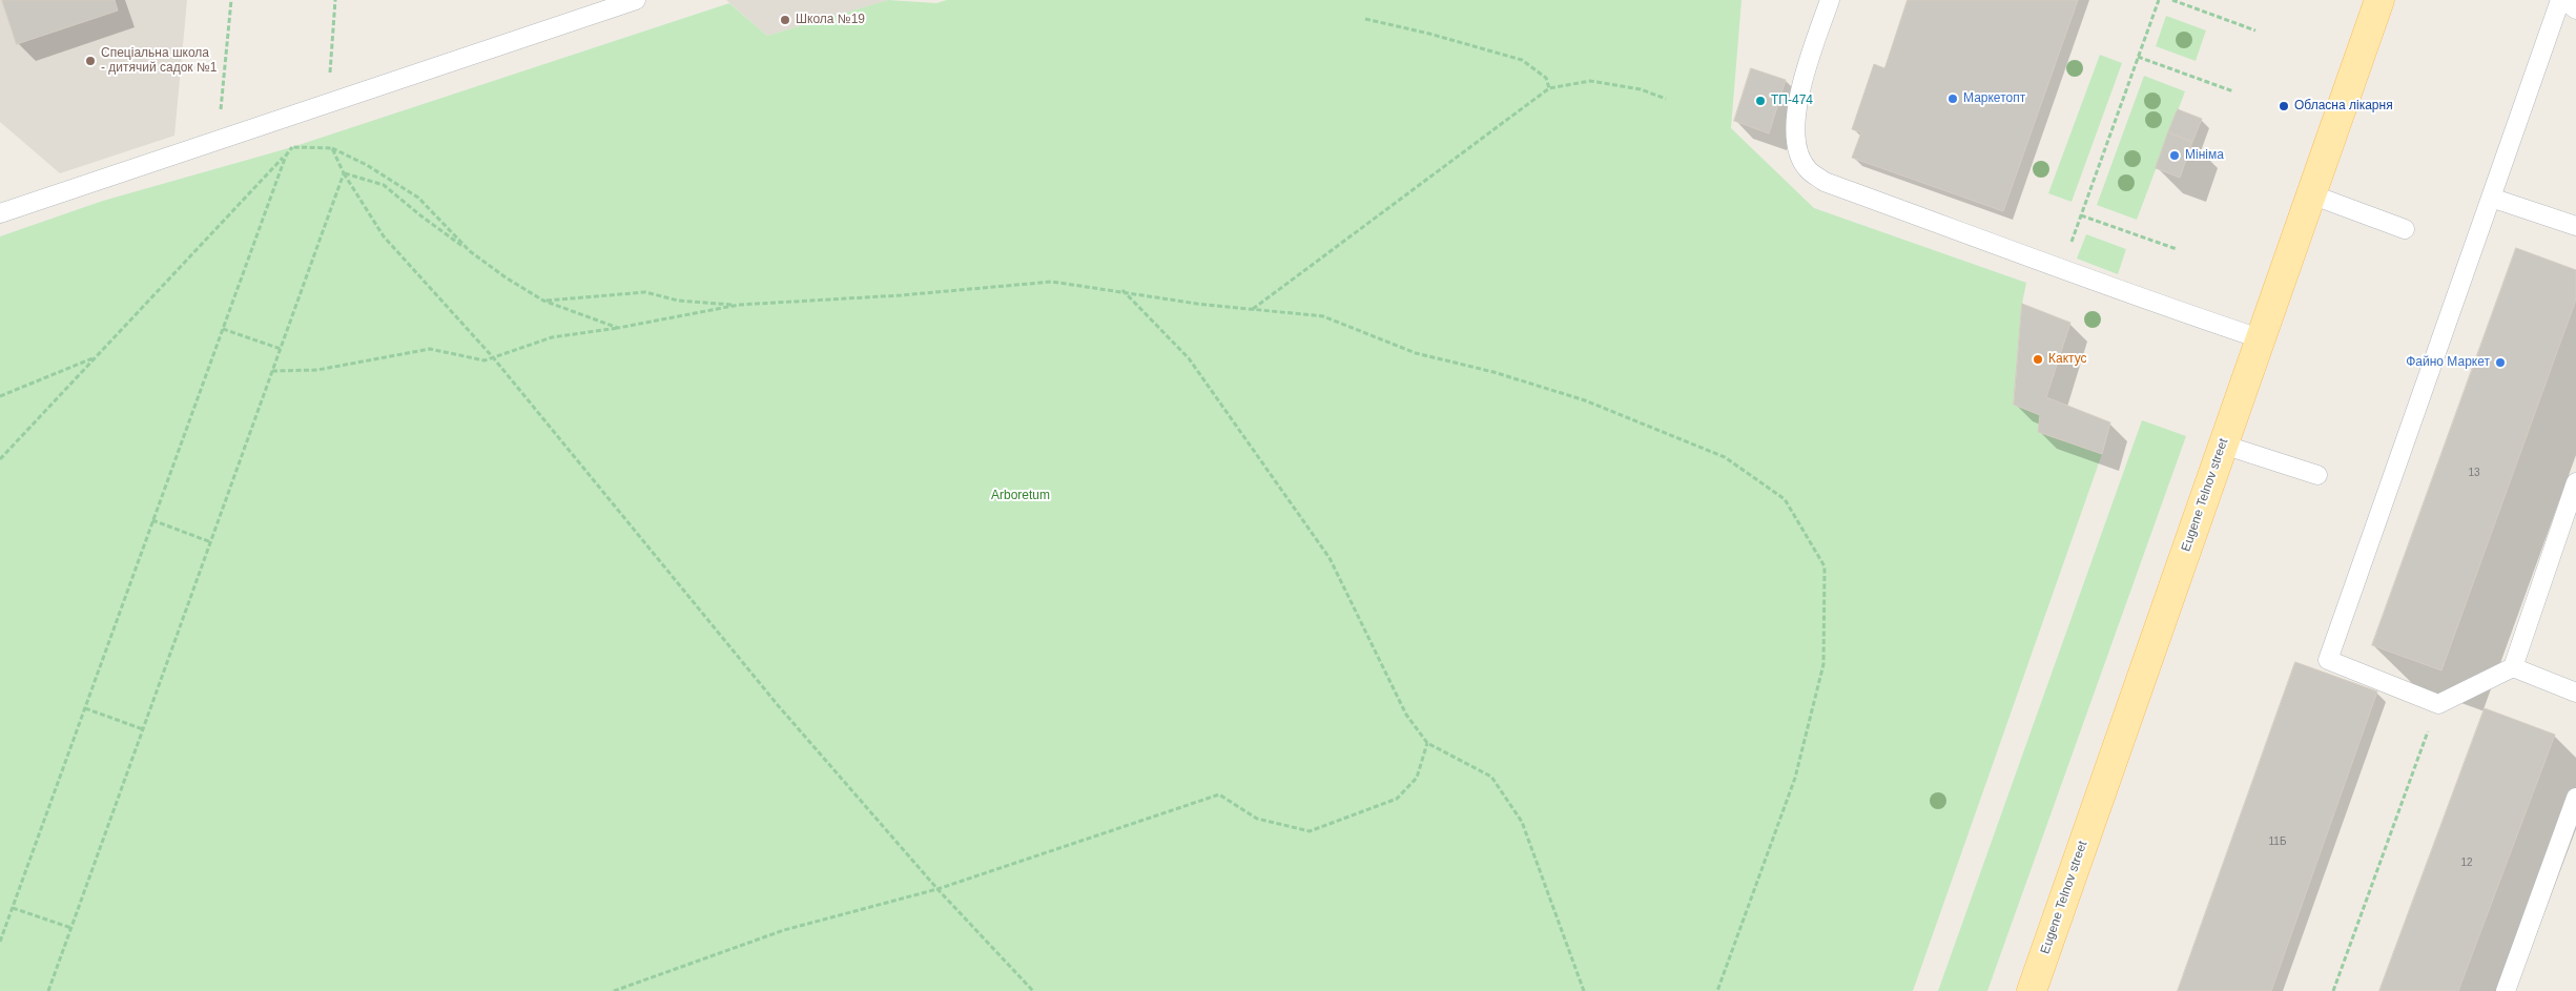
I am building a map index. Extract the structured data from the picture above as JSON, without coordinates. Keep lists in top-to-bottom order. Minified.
{"streets":{"main road":["Eugene Telnov street"]},"parks":["Arboretum"],"places":["Школа №19","Спеціальна школа - дитячий садок №1","Маркетопт","ТП-474","Обласна лікарня","Мініма","Кактус","Файно Маркет"],"house_numbers":["13","11Б","12"]}
